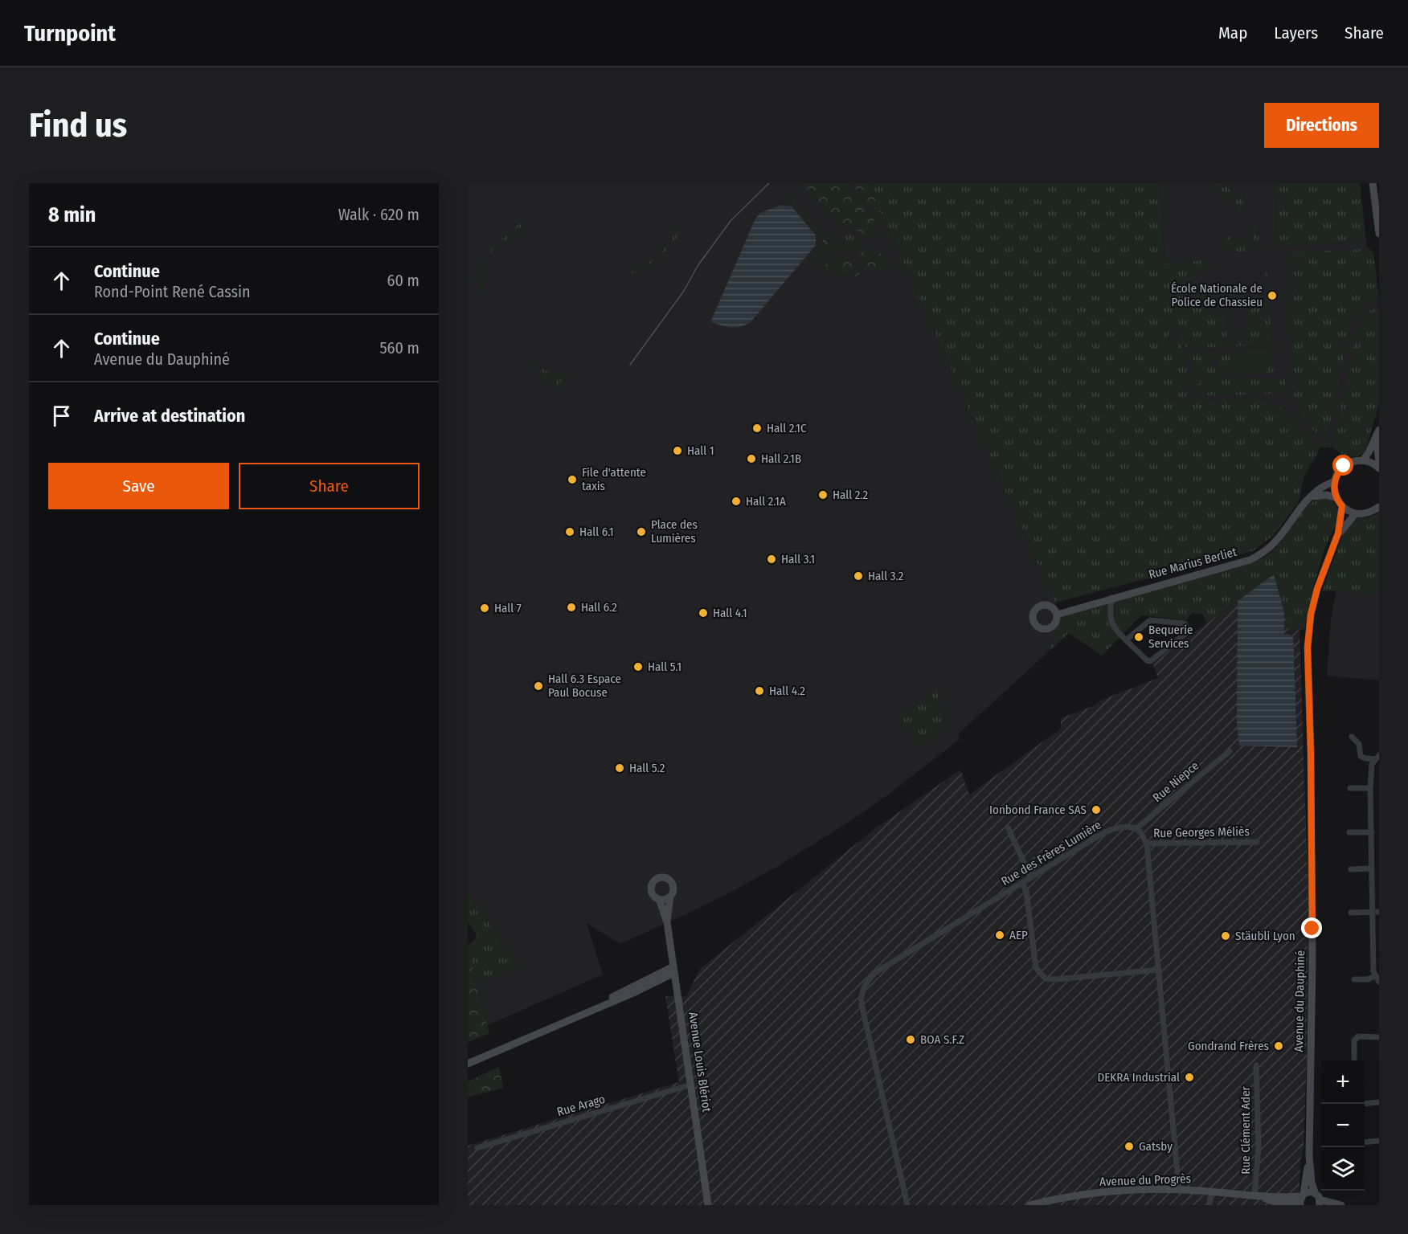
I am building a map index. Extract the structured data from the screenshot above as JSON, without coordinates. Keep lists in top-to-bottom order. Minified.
{"streets":{"street":["Rue Marius Berliet","Rue Niepce","Rue Georges Méliès","Rue des Frères Lumière","Avenue du Dauphiné","Avenue Louis Blériot","Rue Arago","Rue Clément Ader","Avenue du Progrès"]},"crossings":[["Rue Niepce","Rue des Frères Lumière"],["Avenue du Dauphiné","Avenue du Progrès"],["Avenue Louis Blériot","Rue Arago"],["Rue Clément Ader","Avenue du Progrès"]],"places":["École Nationale de Police de Chassieu","Hall 2.1C","Hall 1","Hall 2.1B","File d'attente taxis","Hall 2.2","Hall 2.1A","Hall 6.1","Place des Lumières","Hall 3.1","Hall 3.2","Hall 6.2","Hall 7","Hall 4.1","Bequerie Services","Hall 5.1","Hall 6.3 Espace Paul Bocuse","Hall 4.2","Hall 5.2","Ionbond France SAS","AEP","Stäubli Lyon","BOA S.F.Z","Gondrand Frères","DEKRA Industrial","Gatsby"],"page":{"header":"Turnpoint","nav":["Map","Layers","Share"],"buttons":["Directions",["Save","Share"]],"title":"Find us","heading":["8 min","Walk · 620 m"],"list":[["Continue","Rond-Point René Cassin","60 m"],["Continue","Avenue du Dauphiné","560 m"],"Arrive at destination"],"map_buttons":["+","−"]}}
